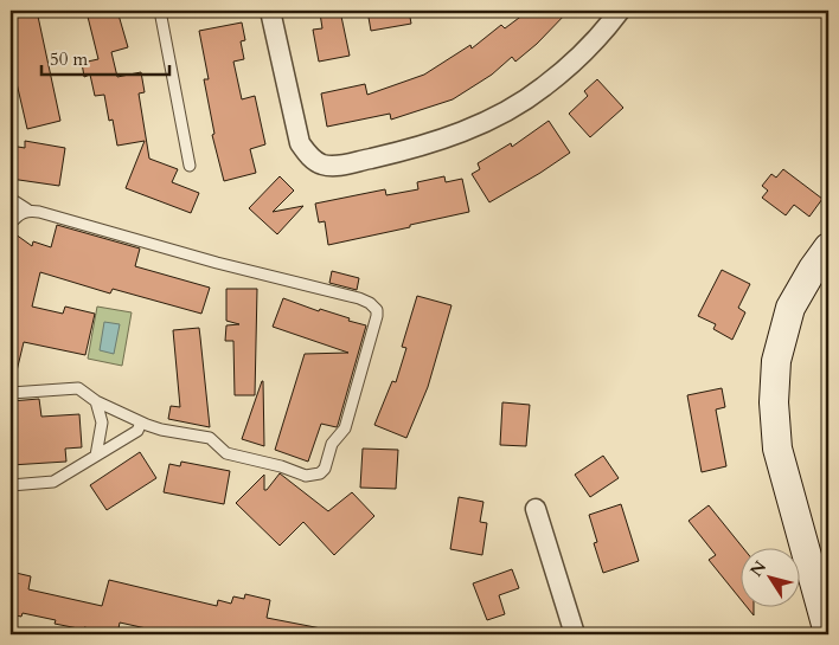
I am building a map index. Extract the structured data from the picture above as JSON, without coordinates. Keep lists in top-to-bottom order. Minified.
{"scale_bar":"50 m","north":"top left"}
